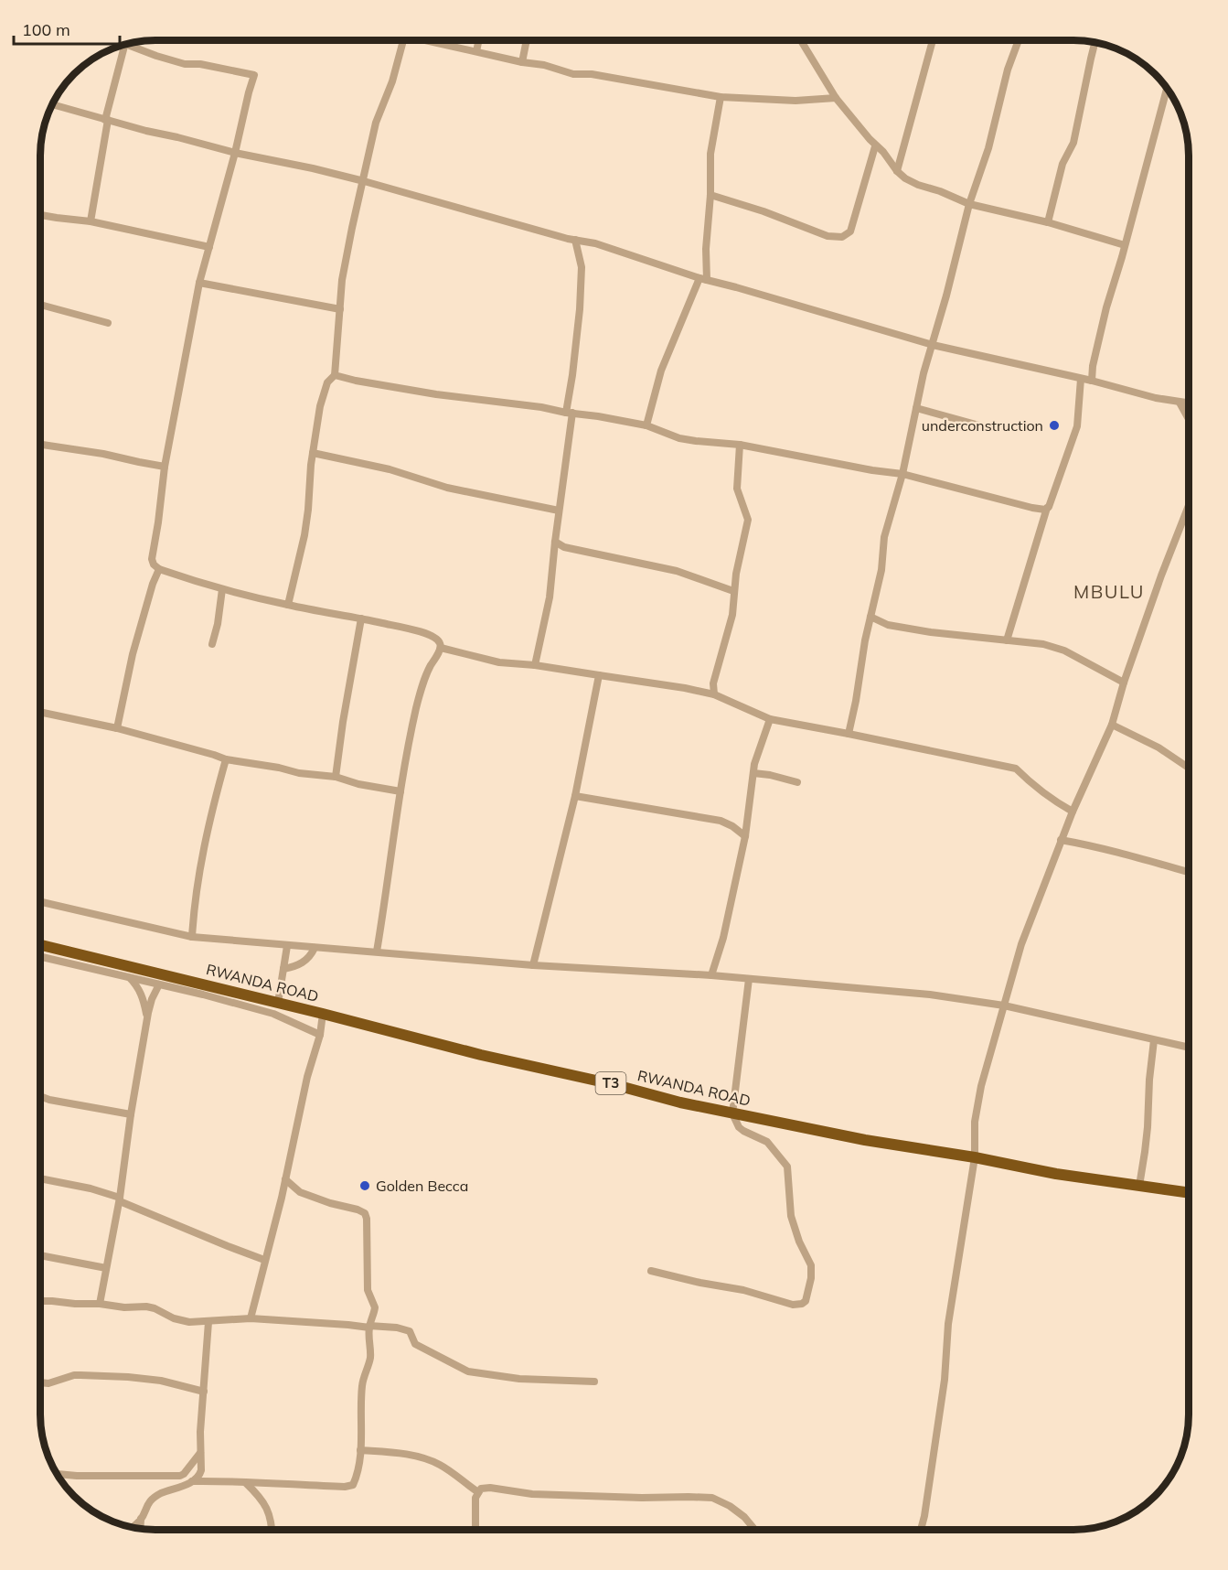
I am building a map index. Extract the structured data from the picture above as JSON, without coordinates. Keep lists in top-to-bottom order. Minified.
{"streets":{"highway":["RWANDA ROAD","T3"]},"districts":["MBULU"],"places":["underconstruction","Golden Becca"],"scale_bar":"100 m"}
